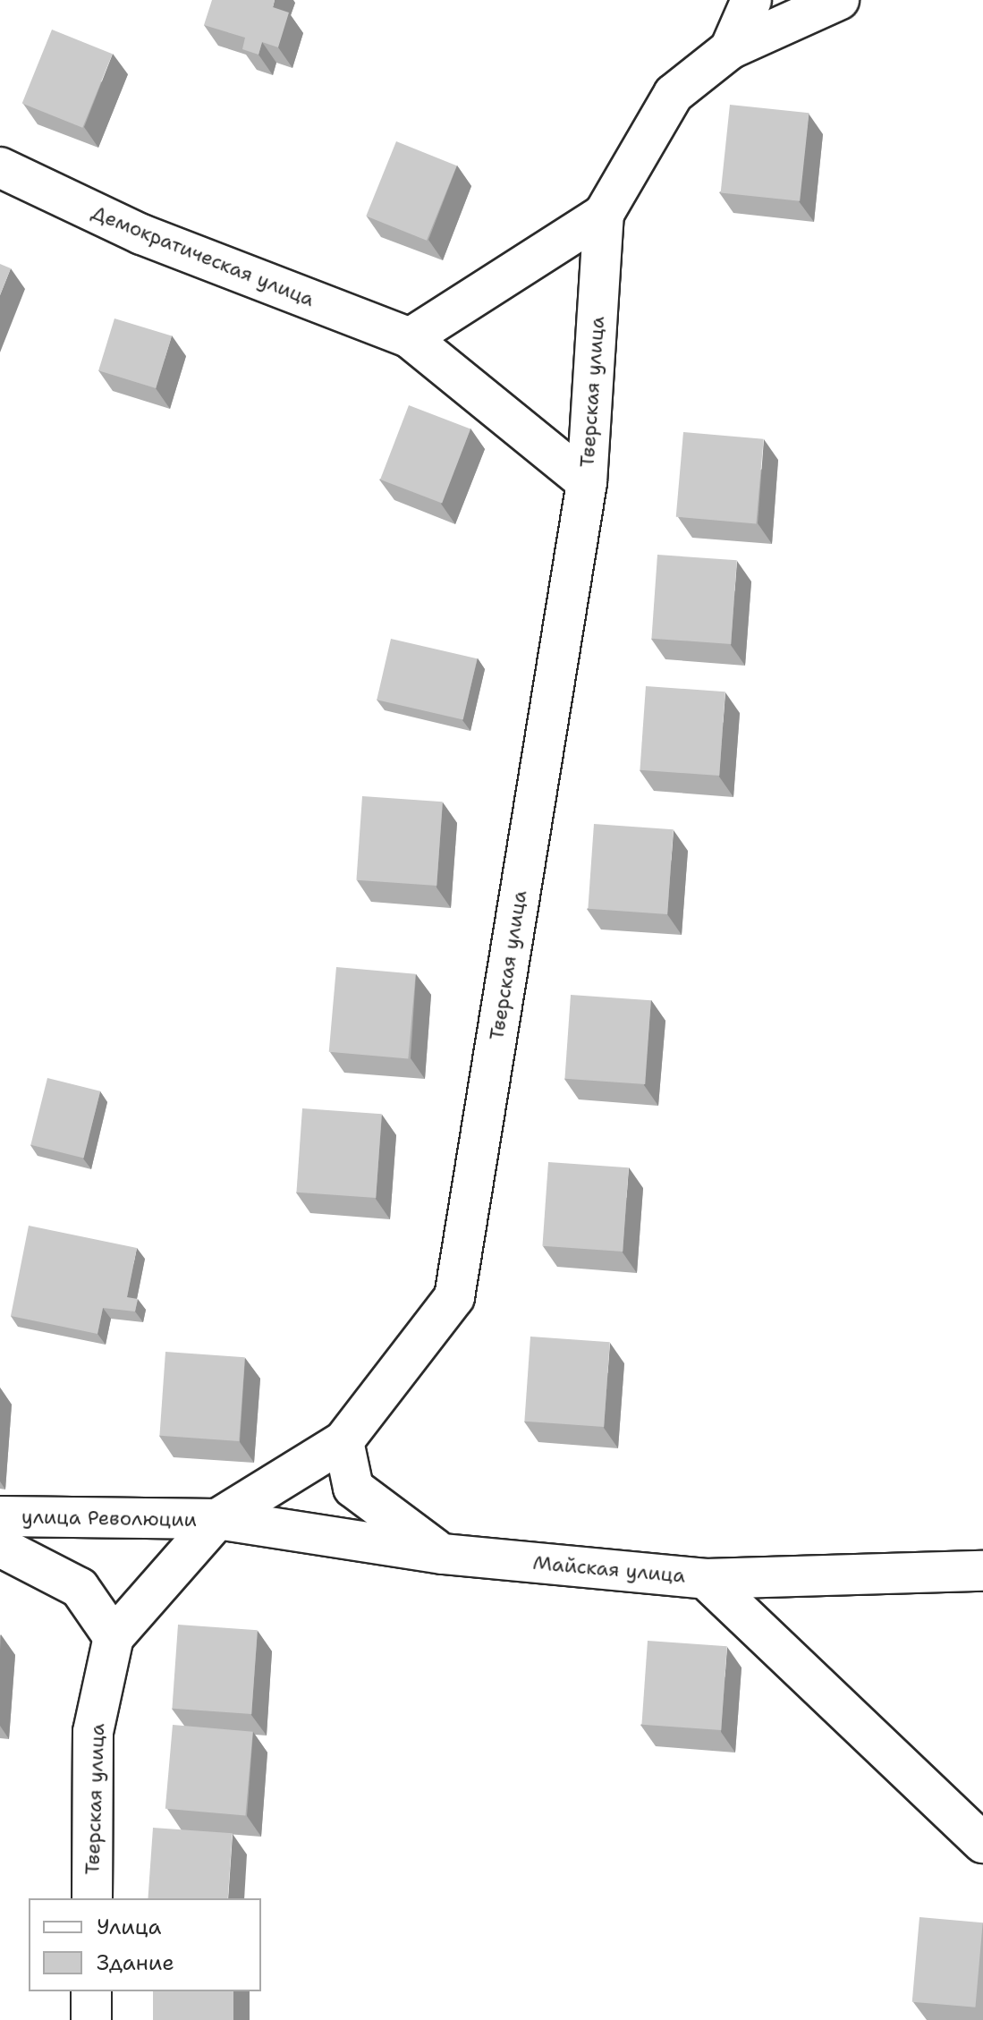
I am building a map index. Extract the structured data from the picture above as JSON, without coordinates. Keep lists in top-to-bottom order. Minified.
{"streets":{"street":["Демократическая улица","Тверская улица","улица Революции","Майская улица"]},"crossings":[["Демократическая улица","Тверская улица"],["Тверская улица","улица Революции"],["Тверская улица","Майская улица"],["улица Революции","Майская улица"]],"legend":["Улица","Здание"]}
